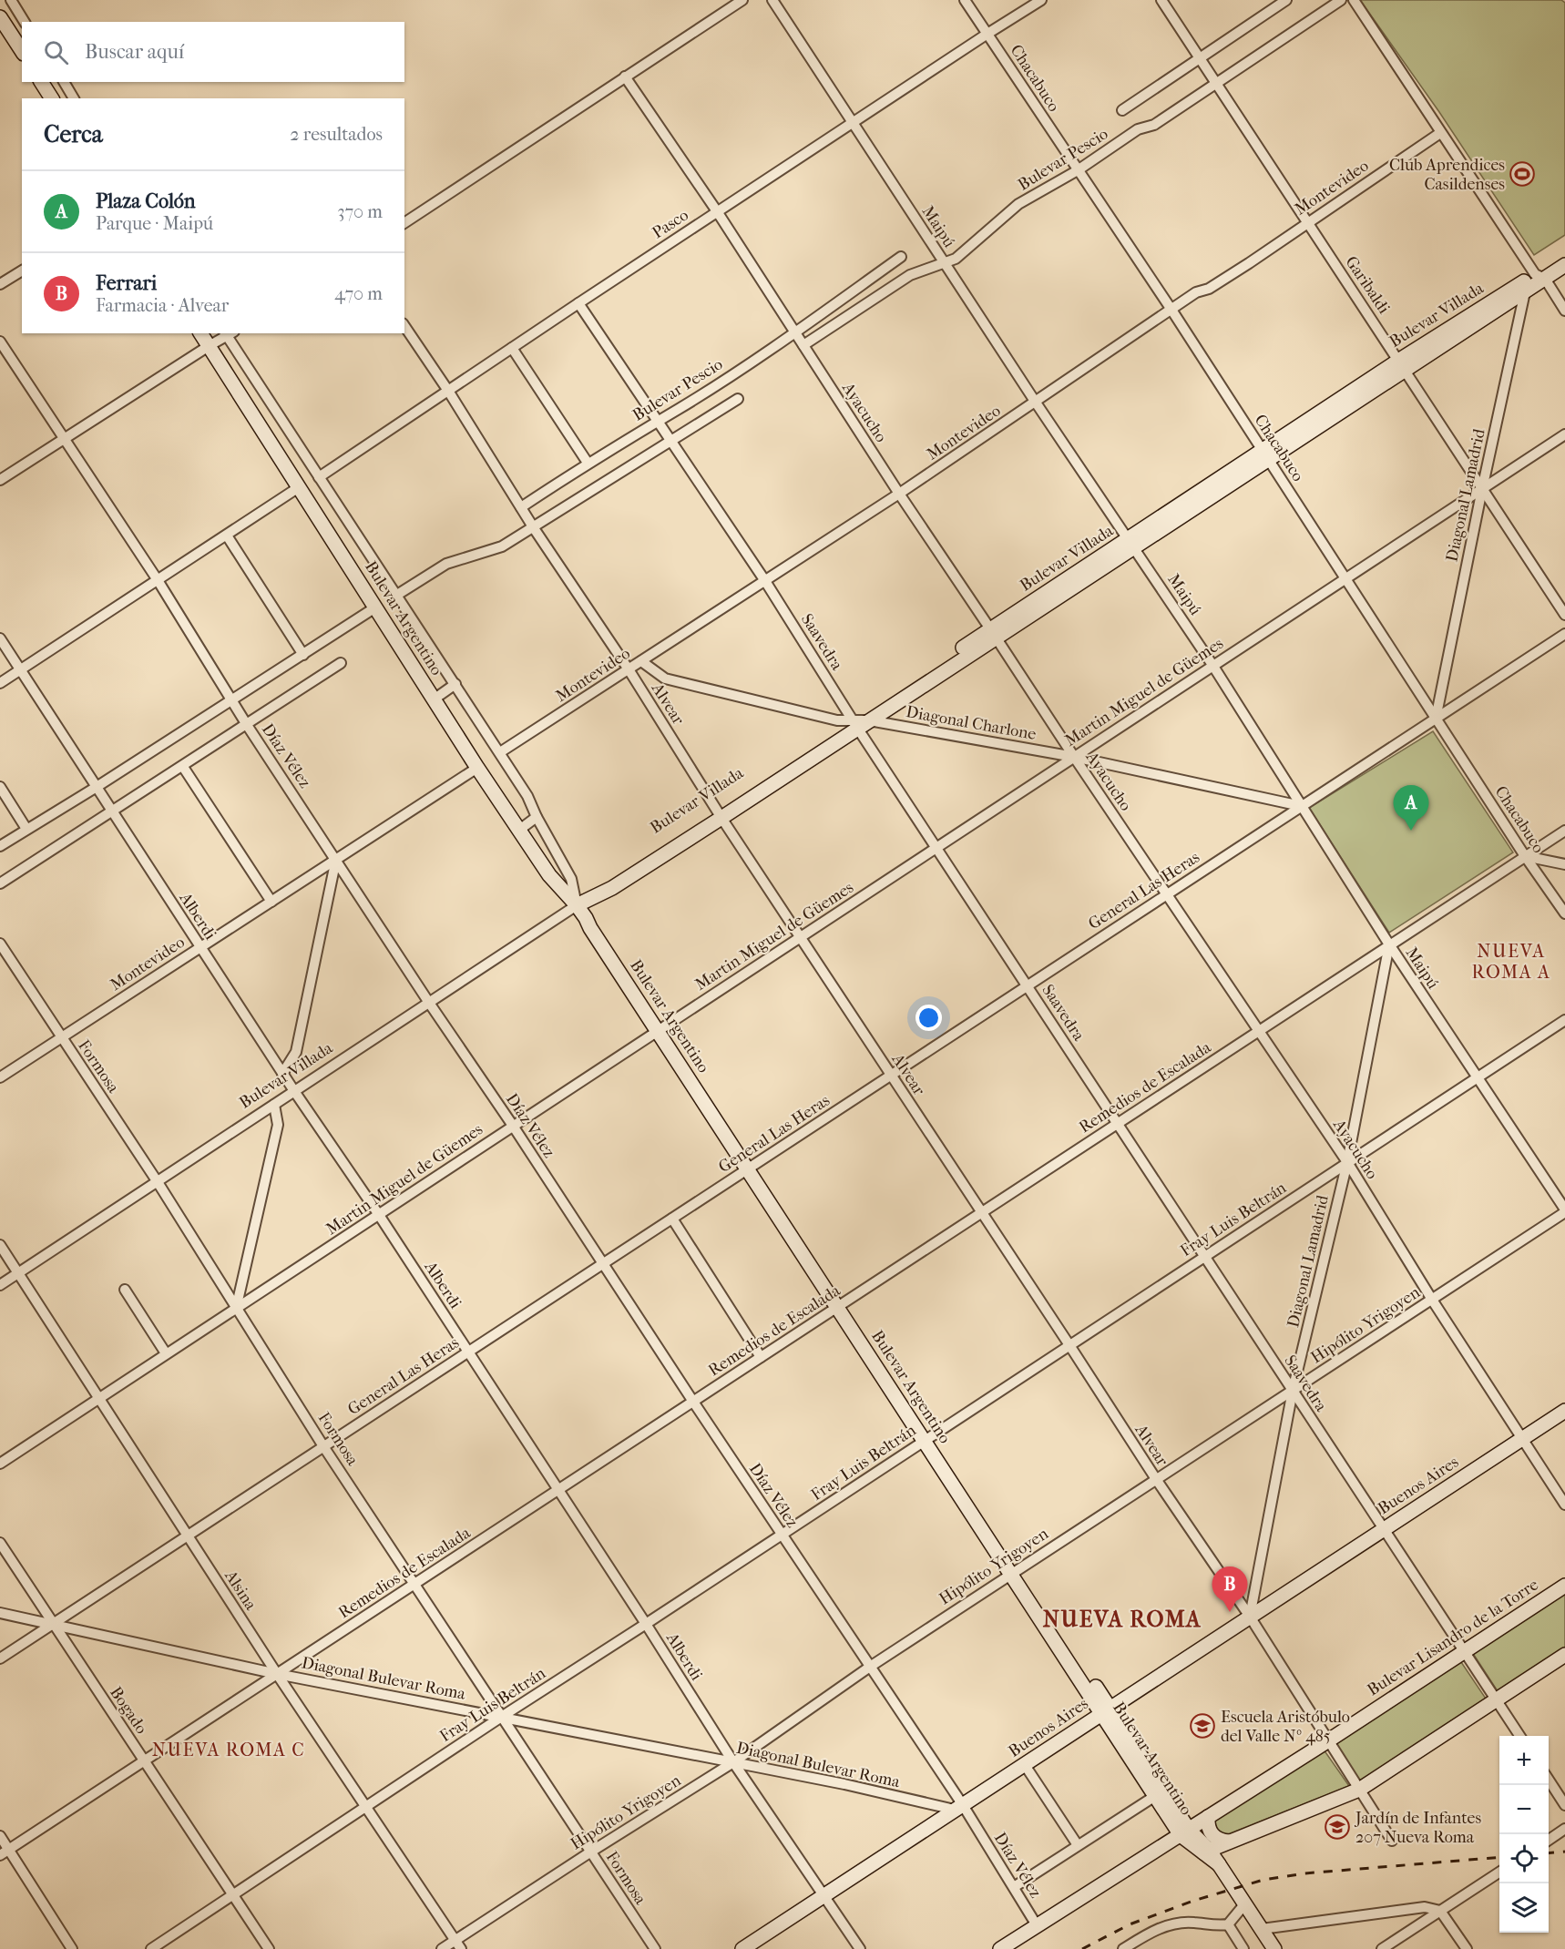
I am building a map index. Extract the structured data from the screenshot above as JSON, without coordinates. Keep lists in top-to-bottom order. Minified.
{"streets":{"main road":["Bulevar Villada","Bulevar Argentino","Buenos Aires","Bulevar Lisandro de la Torre"],"street":["Chacabuco","Bulevar Pescio","Montevideo","Pasco","Maipú","Garibaldi","Ayacucho","Diagonal Lamadrid","Saavedra","Martin Miguel de Güemes","Alvear","Diagonal Charlone","Díaz Vélez","General Las Heras","Alberdi","Formosa","Remedios de Escalada","Fray Luis Beltrán","Hipólito Yrigoyen","Alsina","Diagonal Bulevar Roma","Bogado"]},"crossings":[["Chacabuco","Bulevar Pescio"],["Chacabuco","Montevideo"],["Chacabuco","Pasco"],["Chacabuco","Bulevar Villada"],["Chacabuco","Diagonal Lamadrid"],["Chacabuco","Martin Miguel de Güemes"],["Chacabuco","General Las Heras"],["Chacabuco","Remedios de Escalada"],["Bulevar Pescio","Maipú"],["Bulevar Pescio","Garibaldi"],["Bulevar Pescio","Ayacucho"],["Bulevar Pescio","Saavedra"],["Bulevar Pescio","Alvear"],["Montevideo","Maipú"],["Montevideo","Garibaldi"],["Montevideo","Ayacucho"],["Montevideo","Bulevar Argentino"],["Montevideo","Saavedra"],["Montevideo","Alvear"],["Montevideo","Diagonal Charlone"],["Montevideo","Díaz Vélez"],["Montevideo","Alberdi"],["Montevideo","Formosa"],["Pasco","Maipú"],["Pasco","Ayacucho"],["Pasco","Saavedra"],["Pasco","Alvear"],["Maipú","Bulevar Villada"],["Maipú","Diagonal Lamadrid"],["Maipú","Martin Miguel de Güemes"],["Maipú","Diagonal Charlone"],["Maipú","General Las Heras"],["Maipú","Remedios de Escalada"],["Maipú","Fray Luis Beltrán"],["Maipú","Hipólito Yrigoyen"],["Garibaldi","Bulevar Villada"],["Garibaldi","Diagonal Lamadrid"],["Garibaldi","Martin Miguel de Güemes"],["Bulevar Villada","Ayacucho"],["Bulevar Villada","Diagonal Lamadrid"],["Bulevar Villada","Bulevar Argentino"],["Bulevar Villada","Saavedra"],["Bulevar Villada","Alvear"],["Bulevar Villada","Diagonal Charlone"],["Bulevar Villada","Díaz Vélez"],["Bulevar Villada","Alberdi"],["Bulevar Villada","Formosa"],["Bulevar Villada","Alsina"],["Ayacucho","Diagonal Lamadrid"],["Ayacucho","Martin Miguel de Güemes"],["Ayacucho","Diagonal Charlone"],["Ayacucho","General Las Heras"],["Ayacucho","Remedios de Escalada"],["Ayacucho","Fray Luis Beltrán"],["Ayacucho","Hipólito Yrigoyen"],["Ayacucho","Buenos Aires"],["Diagonal Lamadrid","Saavedra"],["Diagonal Lamadrid","Martin Miguel de Güemes"],["Diagonal Lamadrid","Alvear"],["Diagonal Lamadrid","General Las Heras"],["Diagonal Lamadrid","Remedios de Escalada"],["Diagonal Lamadrid","Fray Luis Beltrán"],["Diagonal Lamadrid","Hipólito Yrigoyen"],["Diagonal Lamadrid","Buenos Aires"],["Bulevar Argentino","Martin Miguel de Güemes"],["Bulevar Argentino","General Las Heras"],["Bulevar Argentino","Remedios de Escalada"],["Bulevar Argentino","Fray Luis Beltrán"],["Bulevar Argentino","Hipólito Yrigoyen"],["Bulevar Argentino","Buenos Aires"],["Bulevar Argentino","Bulevar Lisandro de la Torre"],["Saavedra","Martin Miguel de Güemes"],["Saavedra","Diagonal Charlone"],["Saavedra","General Las Heras"],["Saavedra","Remedios de Escalada"],["Saavedra","Fray Luis Beltrán"],["Saavedra","Hipólito Yrigoyen"],["Saavedra","Buenos Aires"],["Saavedra","Bulevar Lisandro de la Torre"],["Martin Miguel de Güemes","Alvear"],["Martin Miguel de Güemes","Diagonal Charlone"],["Martin Miguel de Güemes","Díaz Vélez"],["Martin Miguel de Güemes","Alberdi"],["Martin Miguel de Güemes","Formosa"],["Martin Miguel de Güemes","Alsina"],["Alvear","General Las Heras"],["Alvear","Remedios de Escalada"],["Alvear","Fray Luis Beltrán"],["Alvear","Hipólito Yrigoyen"],["Alvear","Buenos Aires"],["Alvear","Bulevar Lisandro de la Torre"],["Diagonal Charlone","General Las Heras"],["Díaz Vélez","General Las Heras"],["Díaz Vélez","Remedios de Escalada"],["Díaz Vélez","Fray Luis Beltrán"],["Díaz Vélez","Hipólito Yrigoyen"],["Díaz Vélez","Buenos Aires"],["Díaz Vélez","Bulevar Lisandro de la Torre"],["Díaz Vélez","Diagonal Bulevar Roma"],["General Las Heras","Alberdi"],["General Las Heras","Formosa"],["General Las Heras","Alsina"],["General Las Heras","Diagonal Bulevar Roma"],["General Las Heras","Bogado"],["Alberdi","Remedios de Escalada"],["Alberdi","Fray Luis Beltrán"],["Alberdi","Hipólito Yrigoyen"],["Alberdi","Buenos Aires"],["Alberdi","Diagonal Bulevar Roma"],["Formosa","Remedios de Escalada"],["Formosa","Fray Luis Beltrán"],["Formosa","Hipólito Yrigoyen"],["Formosa","Diagonal Bulevar Roma"],["Remedios de Escalada","Alsina"],["Remedios de Escalada","Diagonal Bulevar Roma"],["Remedios de Escalada","Bogado"],["Fray Luis Beltrán","Alsina"],["Fray Luis Beltrán","Diagonal Bulevar Roma"],["Fray Luis Beltrán","Bogado"],["Hipólito Yrigoyen","Alsina"],["Hipólito Yrigoyen","Diagonal Bulevar Roma"],["Buenos Aires","Diagonal Bulevar Roma"],["Alsina","Diagonal Bulevar Roma"],["Diagonal Bulevar Roma","Bogado"]],"districts":["NUEVA ROMA A","NUEVA ROMA","NUEVA ROMA C"],"places":{"sports":["Club Aprendices Casildenses"],"school or university":["Escuela Aristóbulo del Valle Nº 485","Jardín de Infantes 207 Nueva Roma"]},"page":{"search":"Buscar aquí","heading":["Cerca","2 resultados"],"list":[{"mark":"A","name":"Plaza Colón","note":"Parque · Maipú","value":"370 m"},{"mark":"B","name":"Ferrari","note":"Farmacia · Alvear","value":"470 m"}],"pins":["A","B"],"map_buttons":["+","−"]}}
